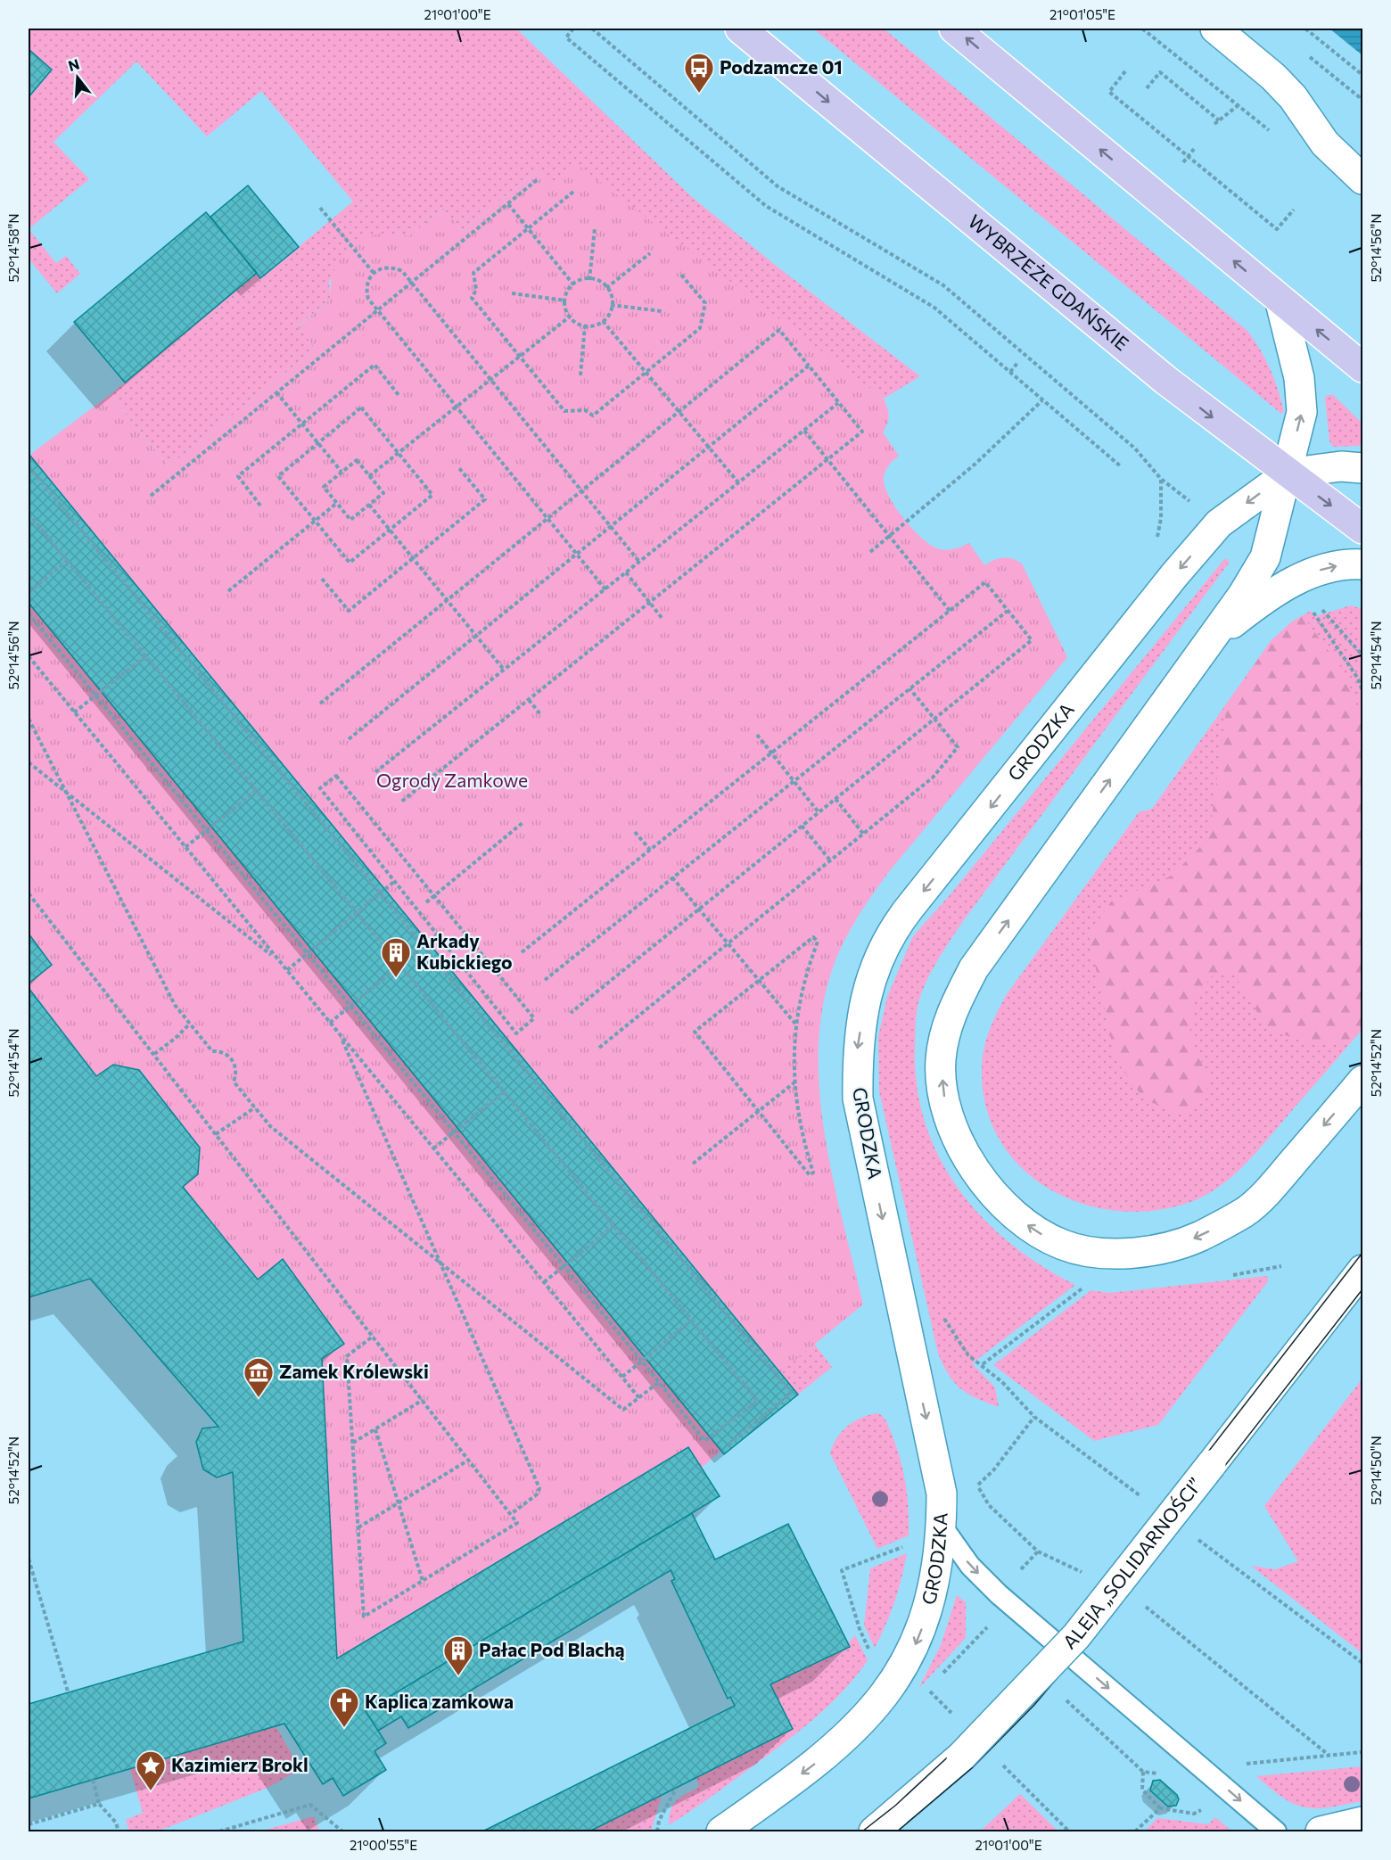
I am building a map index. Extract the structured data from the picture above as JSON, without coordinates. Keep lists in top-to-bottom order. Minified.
{"streets":{"main road":["WYBRZEŻE GDAŃSKIE","GRODZKA","ALEJA „SOLIDARNOŚCI”"]},"crossings":[["WYBRZEŻE GDAŃSKIE","GRODZKA"]],"one_way":["GRODZKA"],"parks":["Ogrody Zamkowe"],"places":{"bus stop":["Podzamcze 01"],"building":["Arkady Kubickiego","Pałac Pod Blachą"],"museum":["Zamek Królewski"],"church":["Kaplica zamkowa"],"place":["Kazimierz Brokl"]},"north":"top","coordinates":["21°01'00\"E","21°01'05\"E","52°14'58\"N","52°14'56\"N","52°14'54\"N","52°14'52\"N","52°14'50\"N","21°00'55\"E"]}
